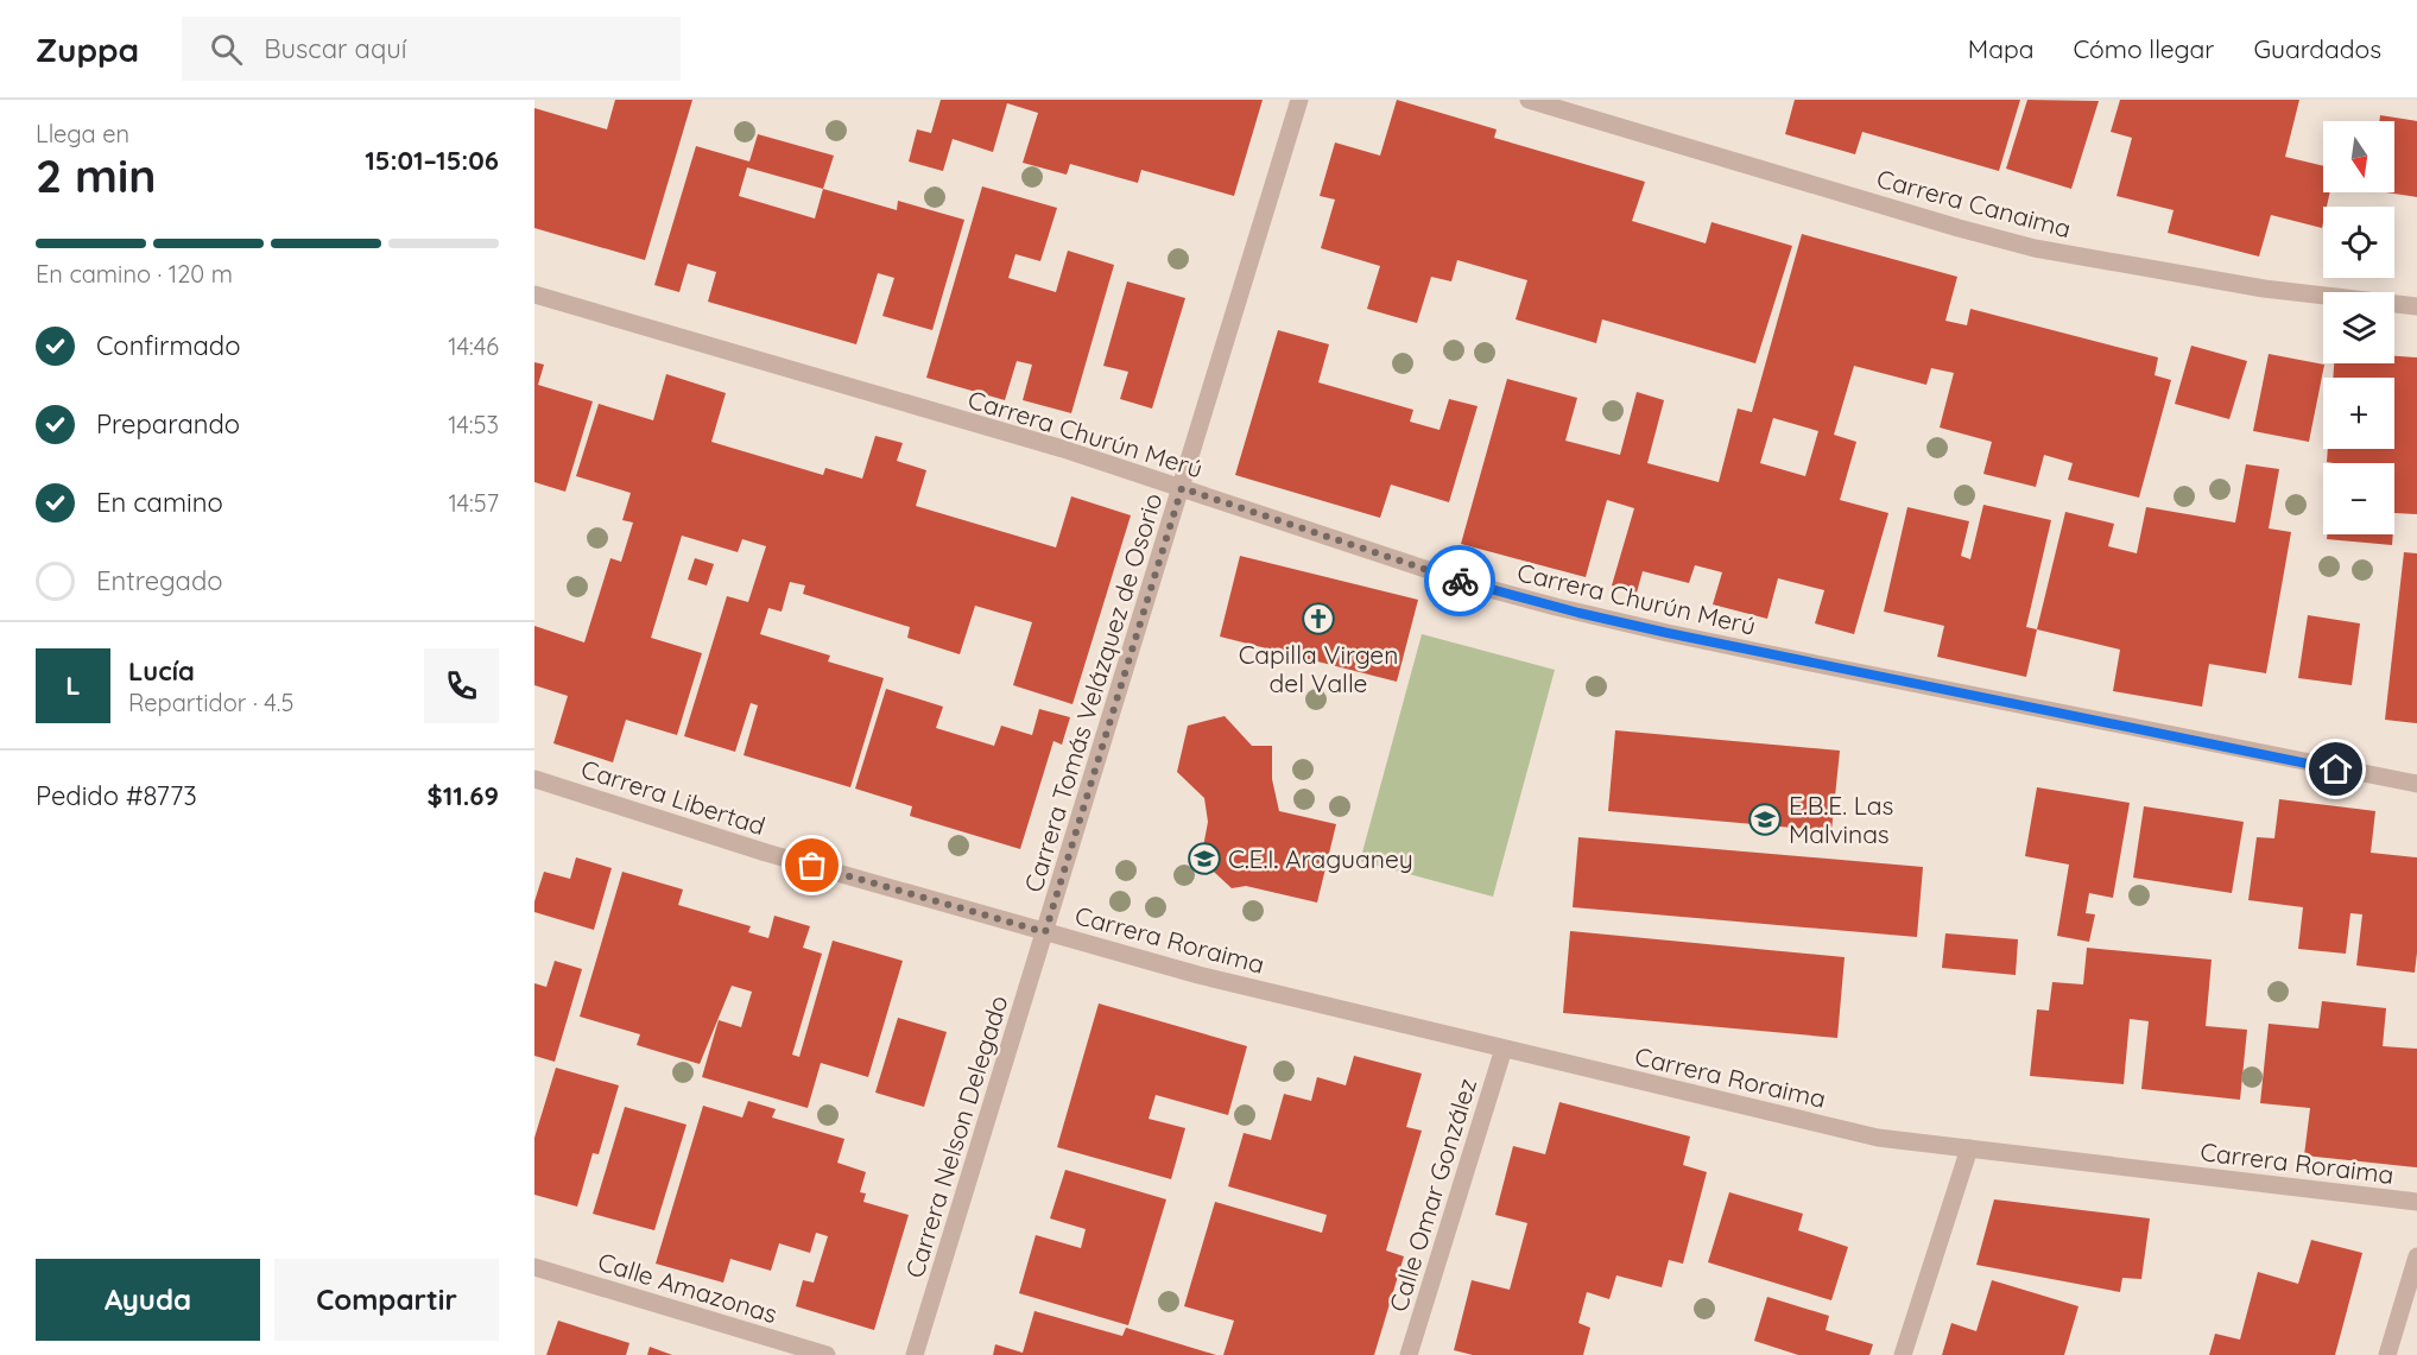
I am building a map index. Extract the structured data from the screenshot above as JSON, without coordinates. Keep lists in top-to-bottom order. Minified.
{"streets":{"street":["Carrera Canaima","Carrera Churún Merú","Carrera Tomás Velázquez de Osorio","Carrera Libertad","Carrera Roraima","Carrera Nelson Delegado","Calle Omar González","Calle Amazonas"]},"crossings":[["Carrera Churún Merú","Carrera Tomás Velázquez de Osorio"],["Carrera Tomás Velázquez de Osorio","Carrera Libertad"],["Carrera Tomás Velázquez de Osorio","Carrera Roraima"],["Carrera Tomás Velázquez de Osorio","Carrera Nelson Delegado"],["Carrera Libertad","Carrera Roraima"],["Carrera Libertad","Carrera Nelson Delegado"],["Carrera Roraima","Carrera Nelson Delegado"],["Carrera Roraima","Calle Omar González"]],"places":{"church":["Capilla Virgen del Valle"],"school or university":["E.B.E. Las Malvinas","C.E.I. Araguaney"]},"north":"bottom","page":{"header":"Zuppa","search":"Buscar aquí","nav":["Mapa","Cómo llegar","Guardados"],"heading":["2 min","Llega en","15:01–15:06"],"panel":["Lucía","Repartidor · 4.5","Pedido #8773","$11.69"],"map_buttons":["+","−"],"bar":"En camino · 120 m","list":[["Confirmado","14:46"],["Preparando","14:53"],["En camino","14:57"],"Entregado"],"round":"L","buttons":["Ayuda","Compartir"]}}
